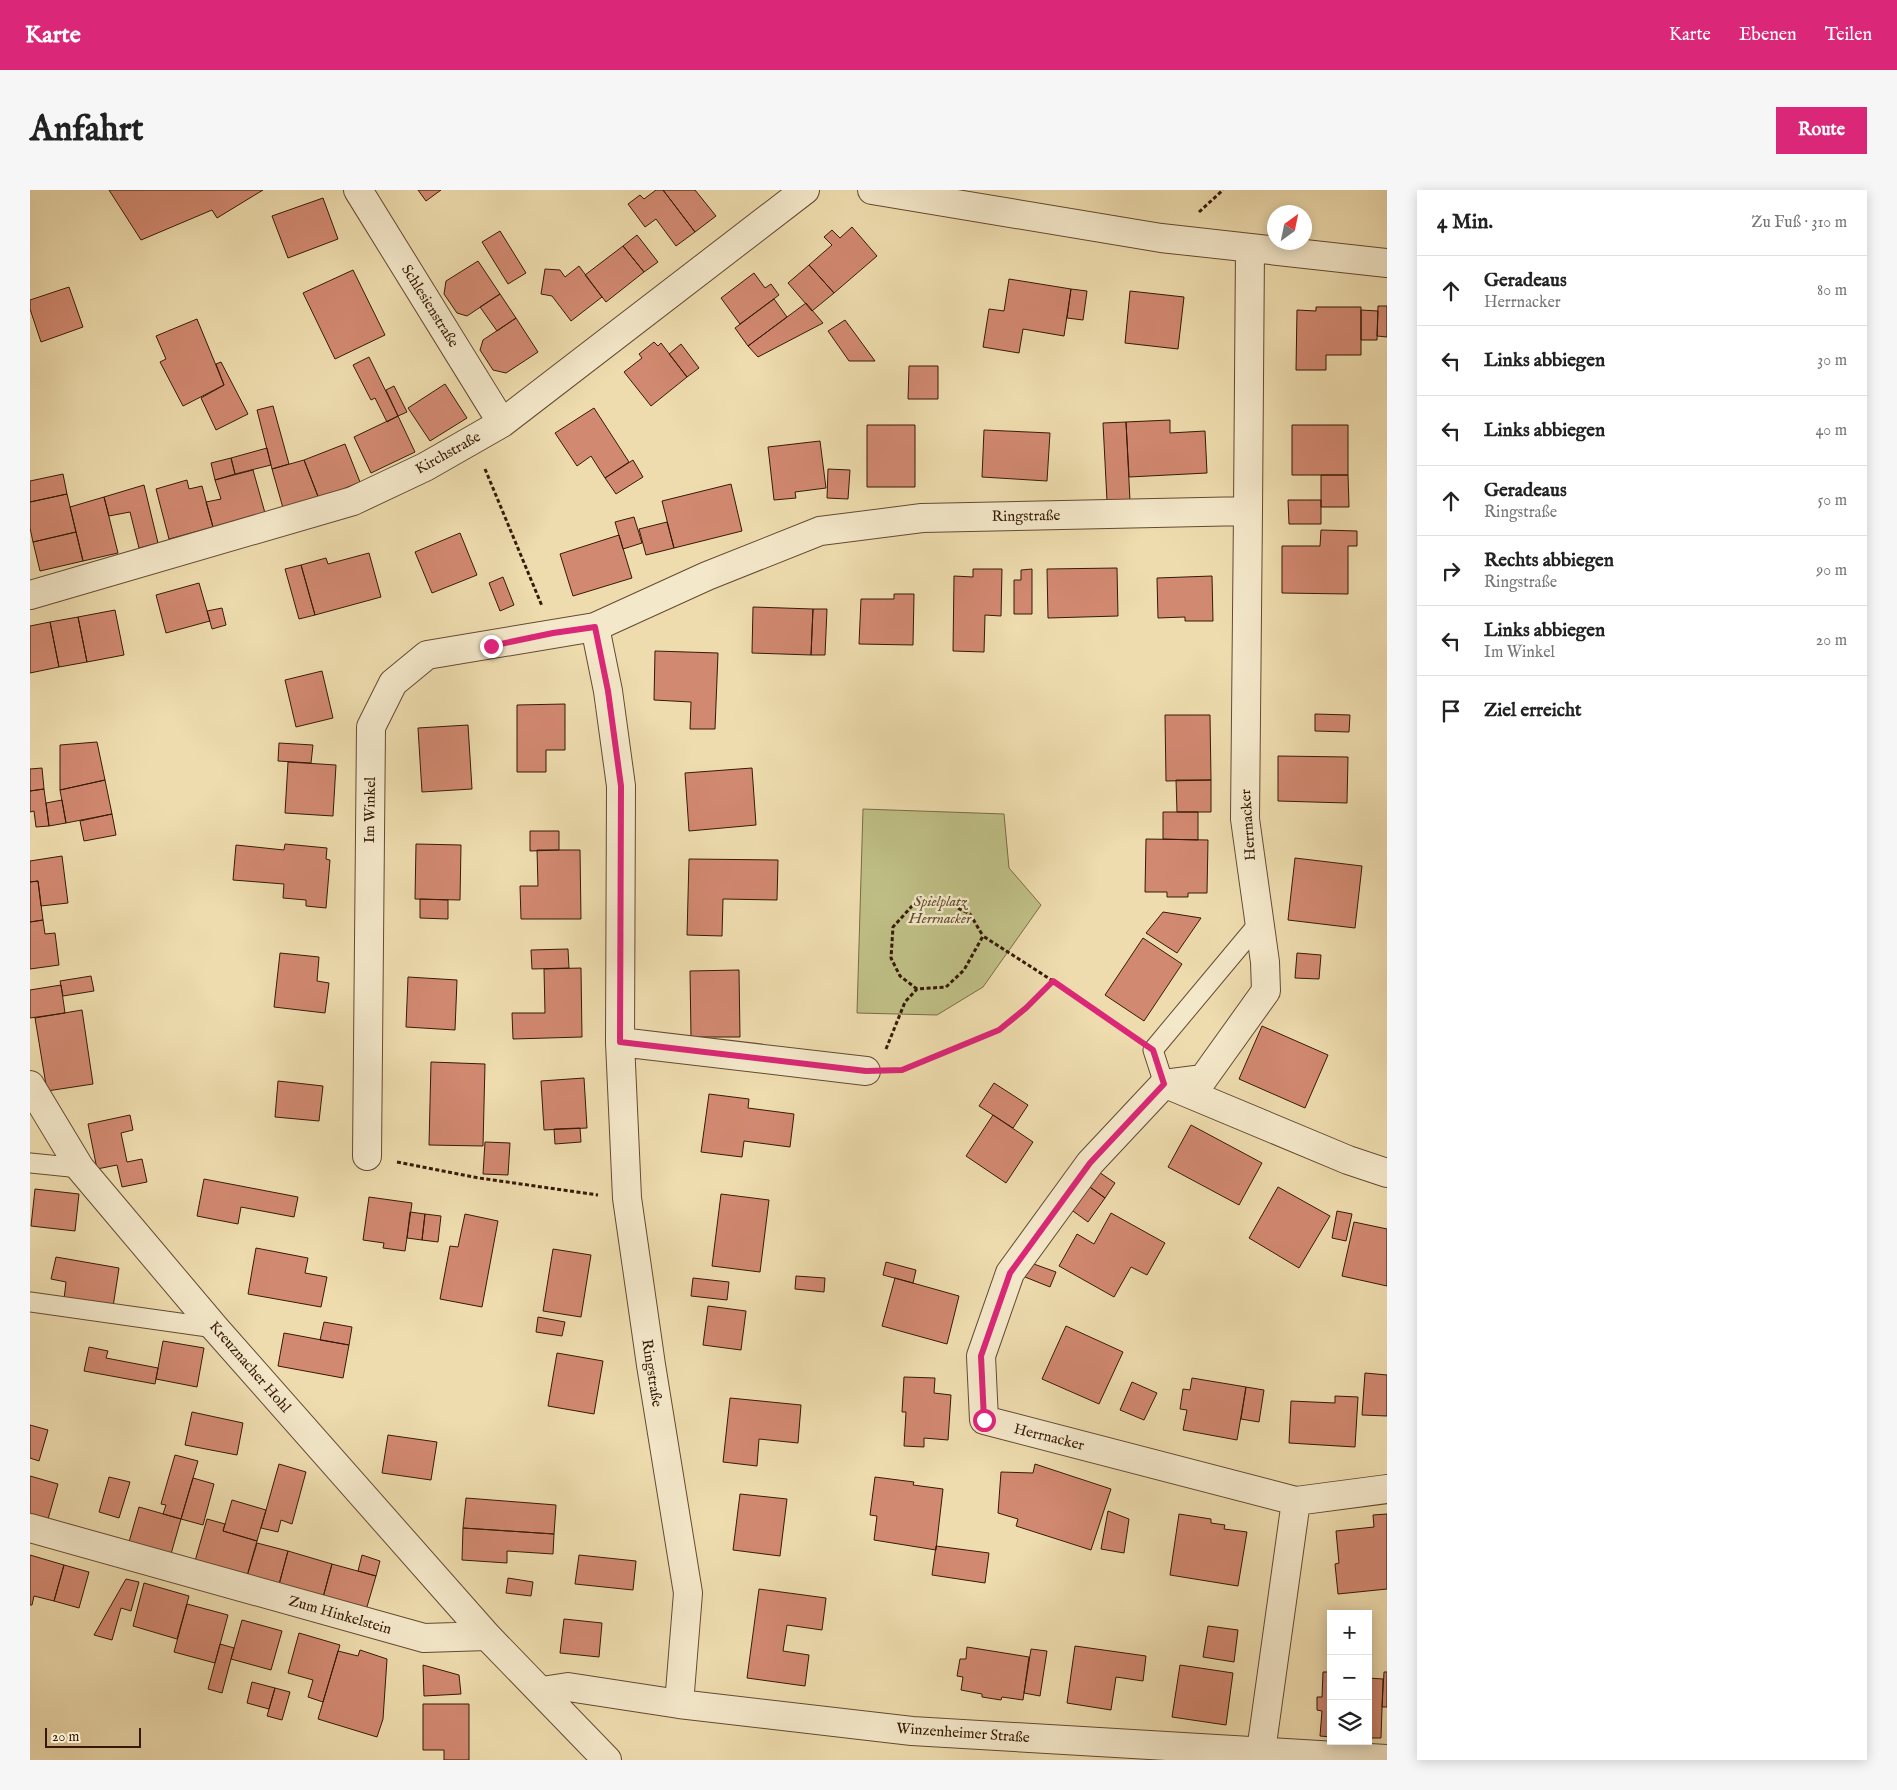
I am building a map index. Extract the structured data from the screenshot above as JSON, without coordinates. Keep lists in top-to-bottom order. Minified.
{"streets":{"street":["Schlesienstraße","Kirchstraße","Ringstraße","Im Winkel","Herrnacker","Kreuznacher Hohl","Zum Hinkelstein","Winzenheimer Straße"]},"crossings":[["Schlesienstraße","Kirchstraße"],["Ringstraße","Im Winkel"],["Ringstraße","Herrnacker"],["Ringstraße","Winzenheimer Straße"],["Kreuznacher Hohl","Zum Hinkelstein"]],"parks":["Spielplatz Herrnacker"],"scale_bar":"20 m","north":"top right","page":{"header":"Karte","nav":["Karte","Ebenen","Teilen"],"buttons":"Route","title":"Anfahrt","heading":["4 Min.","Zu Fuß · 310 m"],"list":[["Geradeaus","Herrnacker","80 m"],["Links abbiegen","30 m"],["Links abbiegen","40 m"],["Geradeaus","Ringstraße","50 m"],["Rechts abbiegen","Ringstraße","90 m"],["Links abbiegen","Im Winkel","20 m"],"Ziel erreicht"],"map_buttons":["+","−"],"scale":"20 m"}}
